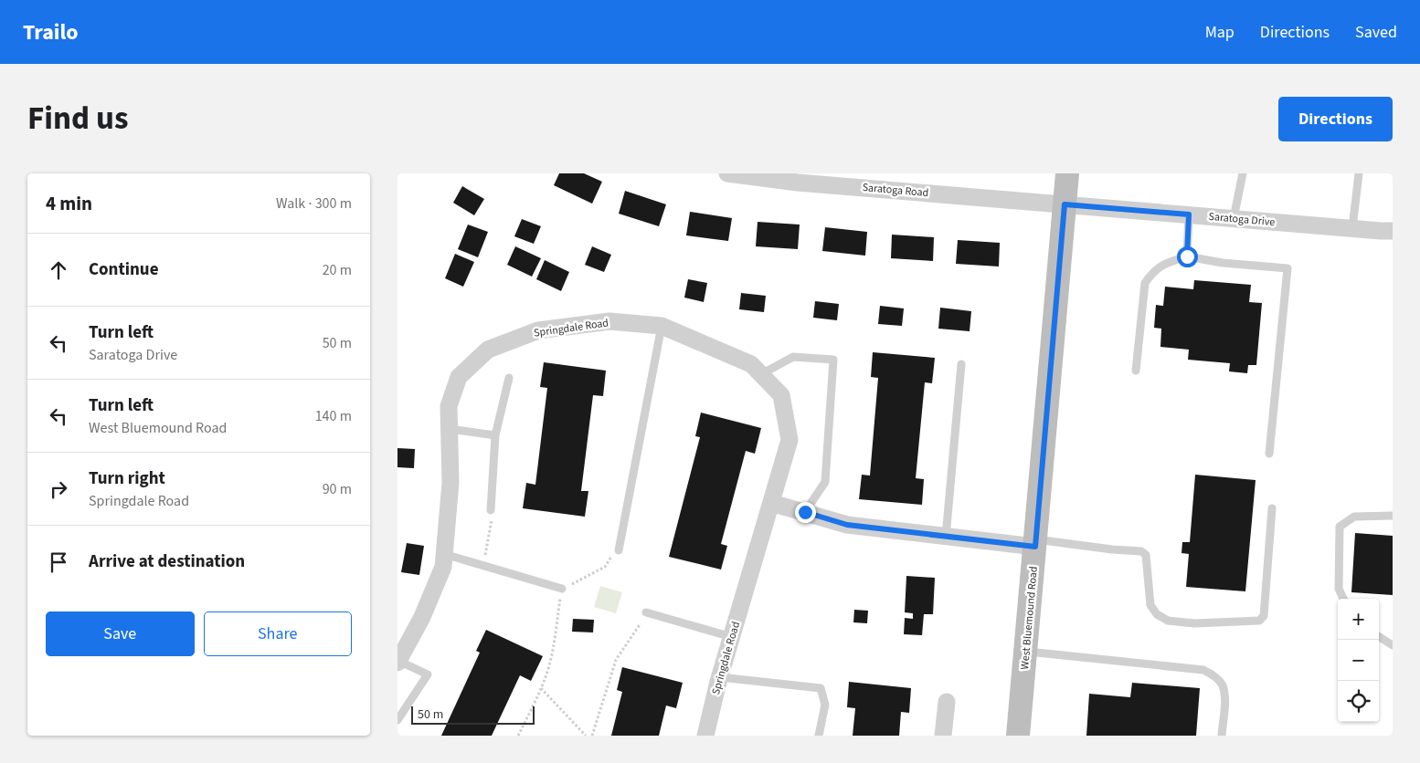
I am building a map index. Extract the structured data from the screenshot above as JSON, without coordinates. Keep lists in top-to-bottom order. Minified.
{"streets":{"main road":["West Bluemound Road"],"street":["Saratoga Road","Saratoga Drive","Springdale Road"]},"crossings":[["Saratoga Road","Saratoga Drive"],["Saratoga Road","West Bluemound Road"],["Saratoga Drive","West Bluemound Road"]],"scale_bar":"50 m","page":{"header":"Trailo","nav":["Map","Directions","Saved"],"title":"Find us","buttons":["Directions",["Save","Share"]],"heading":["4 min","Walk · 300 m"],"list":[["Continue","20 m"],["Turn left","Saratoga Drive","50 m"],["Turn left","West Bluemound Road","140 m"],["Turn right","Springdale Road","90 m"],"Arrive at destination"],"map_buttons":["+","−"],"scale":"50 m"}}
